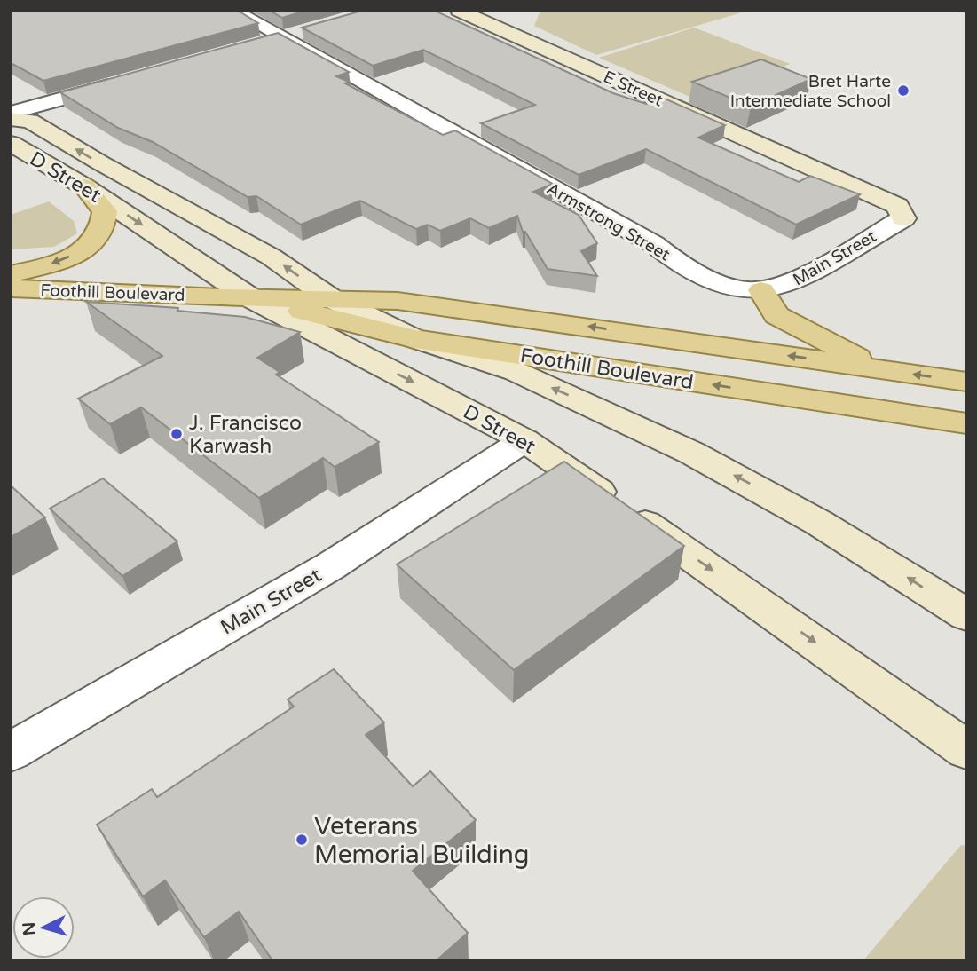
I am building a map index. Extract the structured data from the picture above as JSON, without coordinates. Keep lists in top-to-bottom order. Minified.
{"streets":{"main road":["E Street","D Street","Foothill Boulevard"],"street":["Armstrong Street","Main Street"]},"crossings":[["E Street","Main Street"],["D Street","Main Street"],["D Street","Foothill Boulevard"],["Armstrong Street","Main Street"]],"one_way":["Foothill Boulevard"],"places":["Bret Harte Intermediate School","J. Francisco Karwash","Veterans Memorial Building"],"north":"left"}
